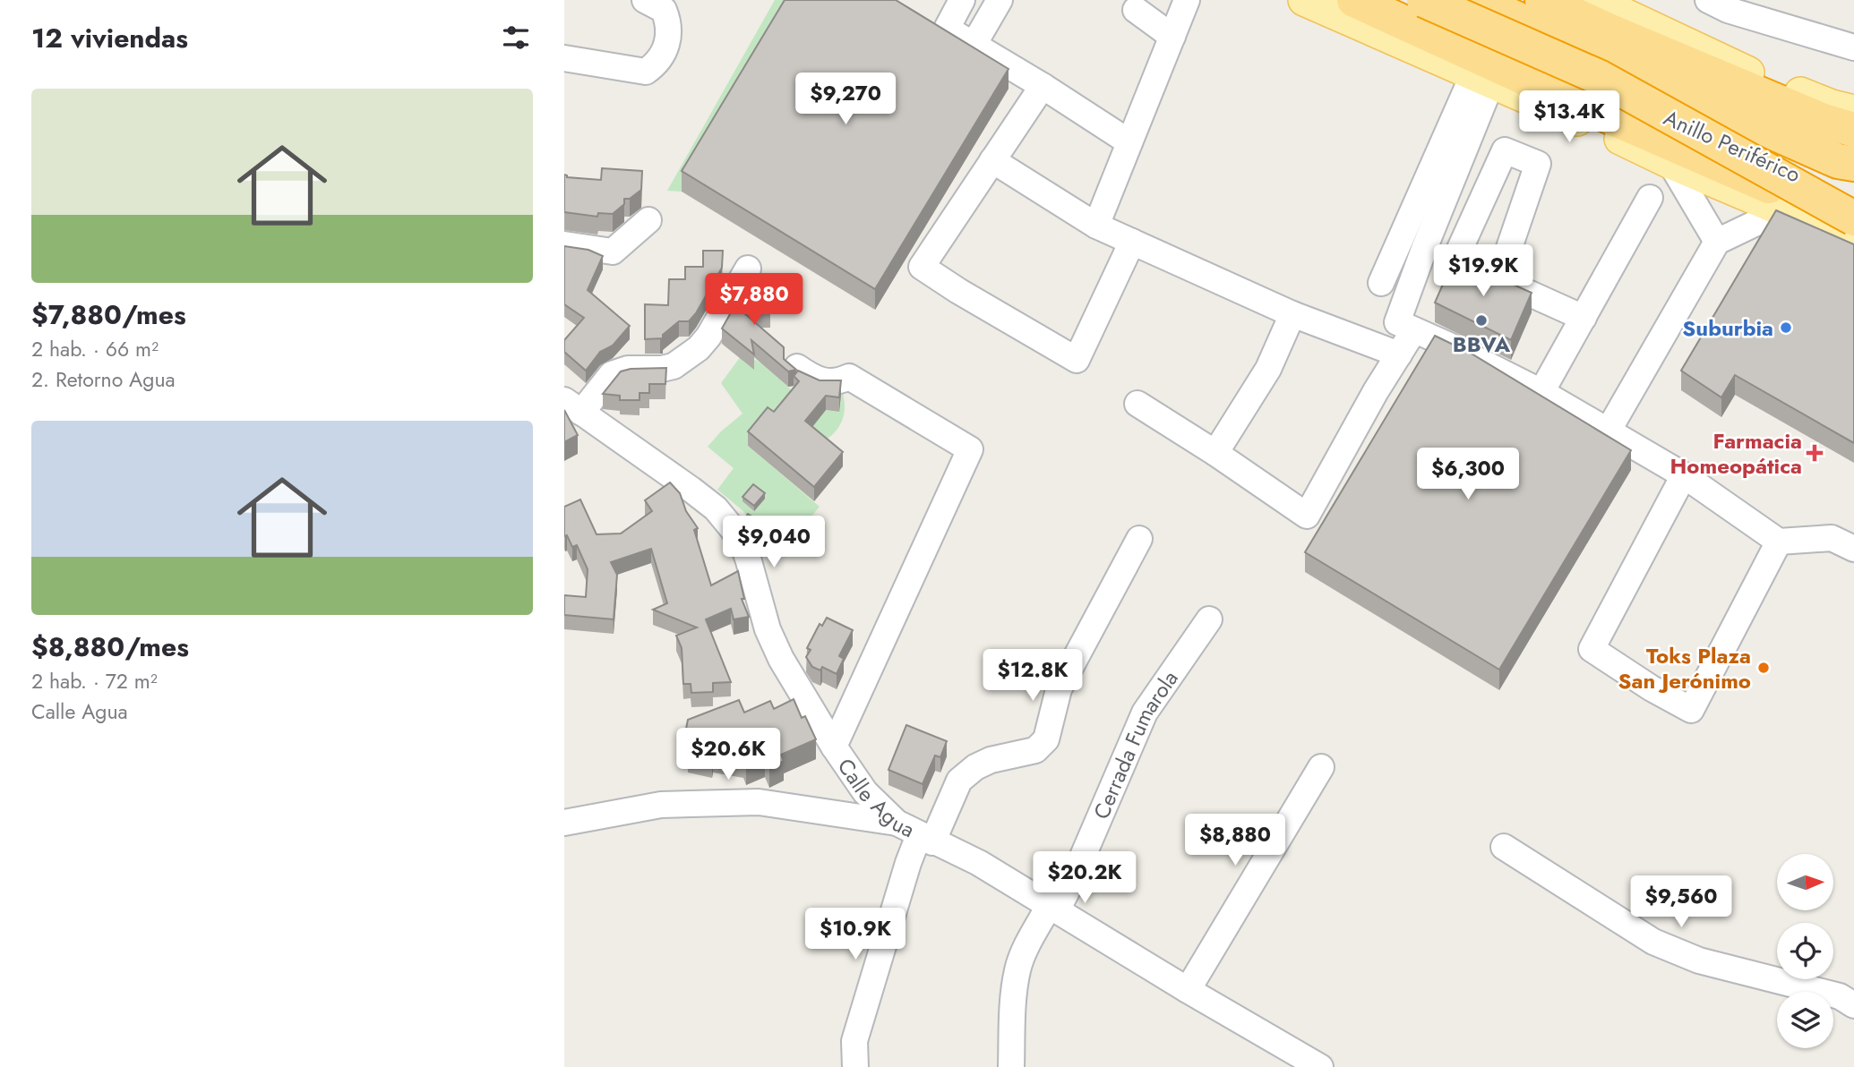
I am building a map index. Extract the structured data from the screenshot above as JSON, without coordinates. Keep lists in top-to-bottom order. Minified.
{"streets":{"highway":["Anillo Periférico"],"street":["Cerrada Fumarola","Calle Agua"]},"crossings":[["Cerrada Fumarola","Calle Agua"]],"places":{"other":["BBVA","Suburbia","Toks Plaza San Jerónimo"],"health":["Farmacia Homeopática"]},"north":"right","page":{"heading":"12 viviendas","price":["$9,270","$13.4K","$19.9K","$7,880","$6,300","$9,040","$12.8K","$20.6K","$8,880","$20.2K","$9,560","$10.9K"],"list":[{"name":"$7,880/mes","note":"2 hab. · 66 m² · 2. Retorno Agua"},{"name":"$8,880/mes","note":"2 hab. · 72 m² · Calle Agua"}]}}
